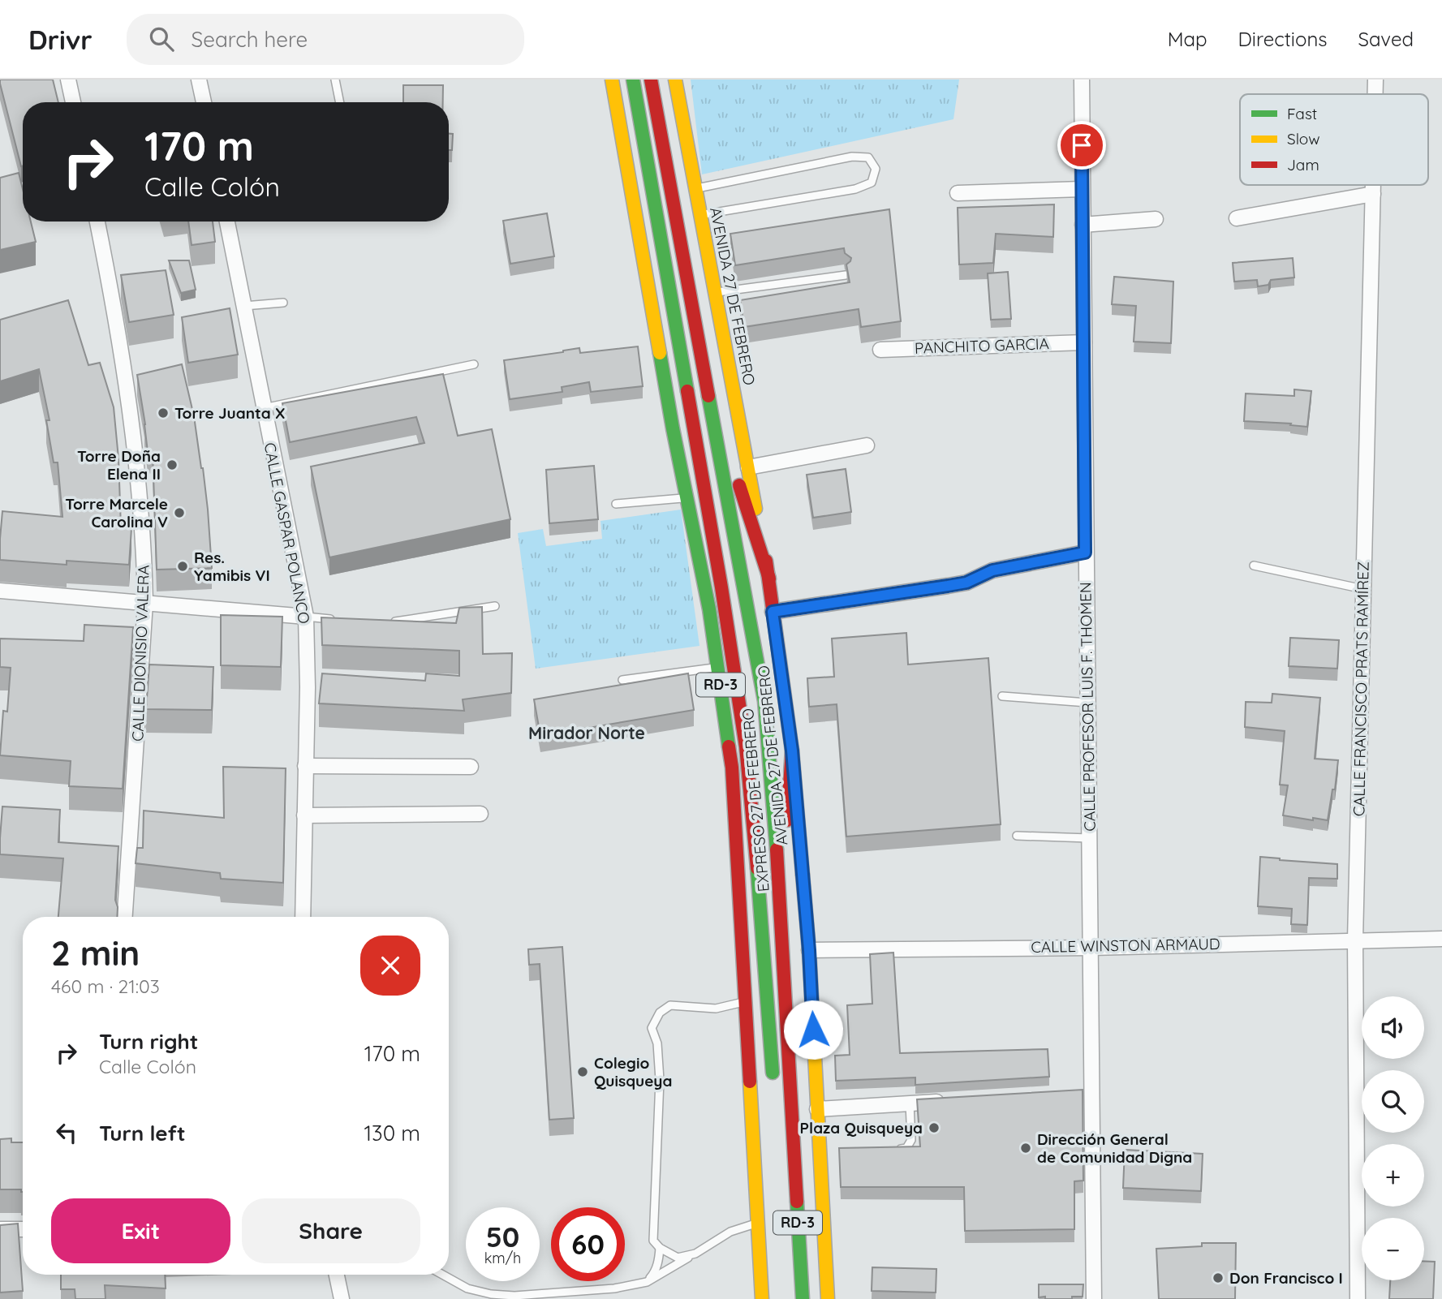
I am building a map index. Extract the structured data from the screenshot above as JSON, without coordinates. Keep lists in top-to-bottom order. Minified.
{"streets":{"main road":["AVENIDA 27 DE FEBRERO","RD-3","EXPRESO 27 DE FEBRERO"],"street":["PANCHITO GARCIA","CALLE GASPAR POLANCO","CALLE DIONISIO VALERA","CALLE FRANCISCO PRATS RAMÍREZ","CALLE PROFESOR LUIS F. THOMEN","CALLE WINSTON ARMAUD"]},"crossings":[["AVENIDA 27 DE FEBRERO","CALLE WINSTON ARMAUD"],["PANCHITO GARCIA","CALLE PROFESOR LUIS F. THOMEN"],["RD-3","EXPRESO 27 DE FEBRERO"],["CALLE FRANCISCO PRATS RAMÍREZ","CALLE WINSTON ARMAUD"],["CALLE PROFESOR LUIS F. THOMEN","CALLE WINSTON ARMAUD"]],"districts":["Mirador Norte"],"places":["Torre Juanta X","Torre Doña Elena II","Torre Marcele Carolina V","Res. Yamibis VI","Colegio Quisqueya","Plaza Quisqueya","Dirección General de Comunidad Digna","Don Francisco I"],"legend":["Fast","Slow","Jam"],"page":{"header":"Drivr","search":"Search here","nav":["Map","Directions","Saved"],"turn":["170 m","Calle Colón"],"heading":["2 min","460 m · 21:03"],"map_buttons":["+","−"],"list":[{"name":"Turn right","note":"Calle Colón","value":"170 m"},{"name":"Turn left","value":"130 m"}],"buttons":["Exit","Share"],"speed":"50 km/h","limit":"60"}}
